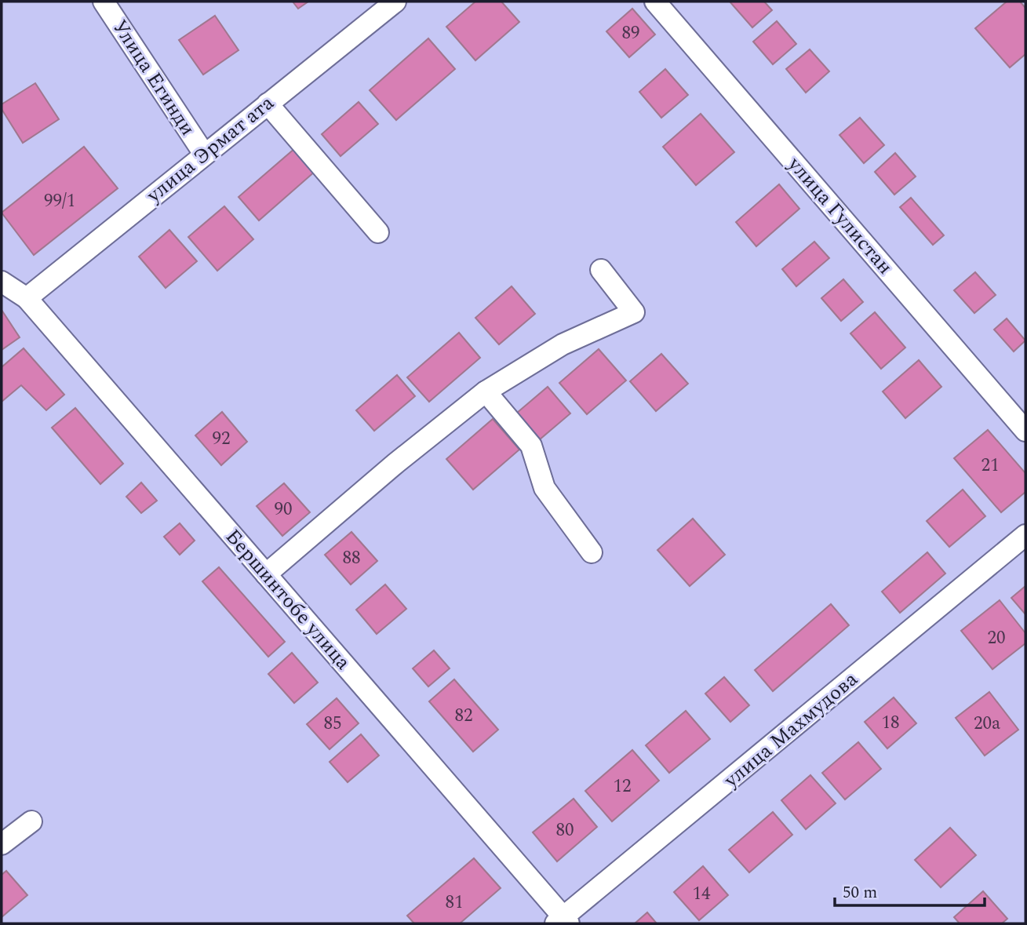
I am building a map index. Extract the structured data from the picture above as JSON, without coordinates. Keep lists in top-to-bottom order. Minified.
{"streets":{"street":["Улица Егинди","улица Эрмат ата","улица Гулистан","Бершинтобе улица","улица Махмудова"]},"crossings":[["Улица Егинди","улица Эрмат ата"],["улица Эрмат ата","Бершинтобе улица"],["Бершинтобе улица","улица Махмудова"]],"house_numbers":["89","99/1","92","21","90","88","20","82","18","85","20а","12","80","14","81"],"scale_bar":"50 m"}
